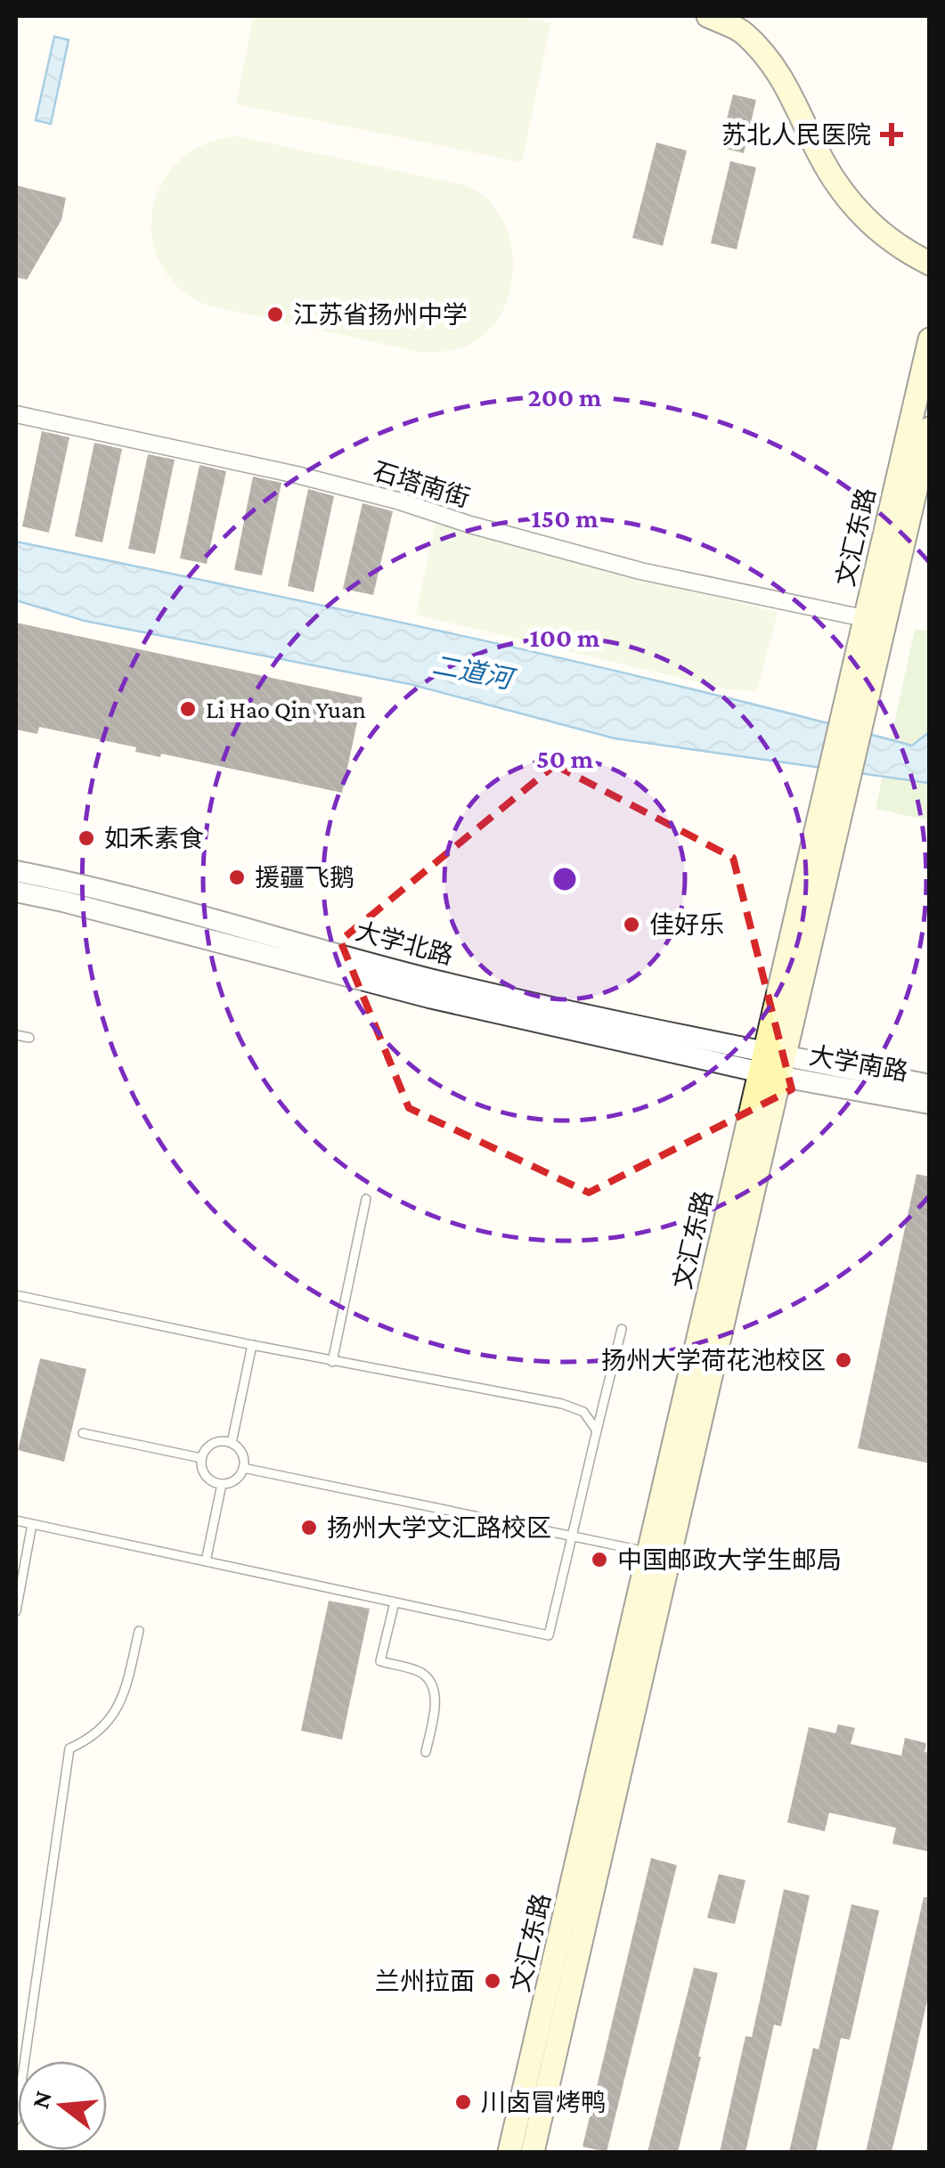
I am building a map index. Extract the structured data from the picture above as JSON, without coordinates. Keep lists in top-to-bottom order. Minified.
{"streets":{"main road":["文汇东路"],"street":["石塔南街","大学北路","大学南路"]},"crossings":[["石塔南街","文汇东路"],["文汇东路","大学北路"],["文汇东路","大学南路"],["大学北路","大学南路"]],"water":["二道河"],"places":{"health":["苏北人民医院"],"other":["江苏省扬州中学","Li Hao Qin Yuan","如禾素食","援疆飞鹅","佳好乐","扬州大学荷花池校区","扬州大学文汇路校区","中国邮政大学生邮局","兰州拉面","川卤冒烤鸭"]},"north":"left","rings":["200 m","150 m","100 m","50 m"]}
